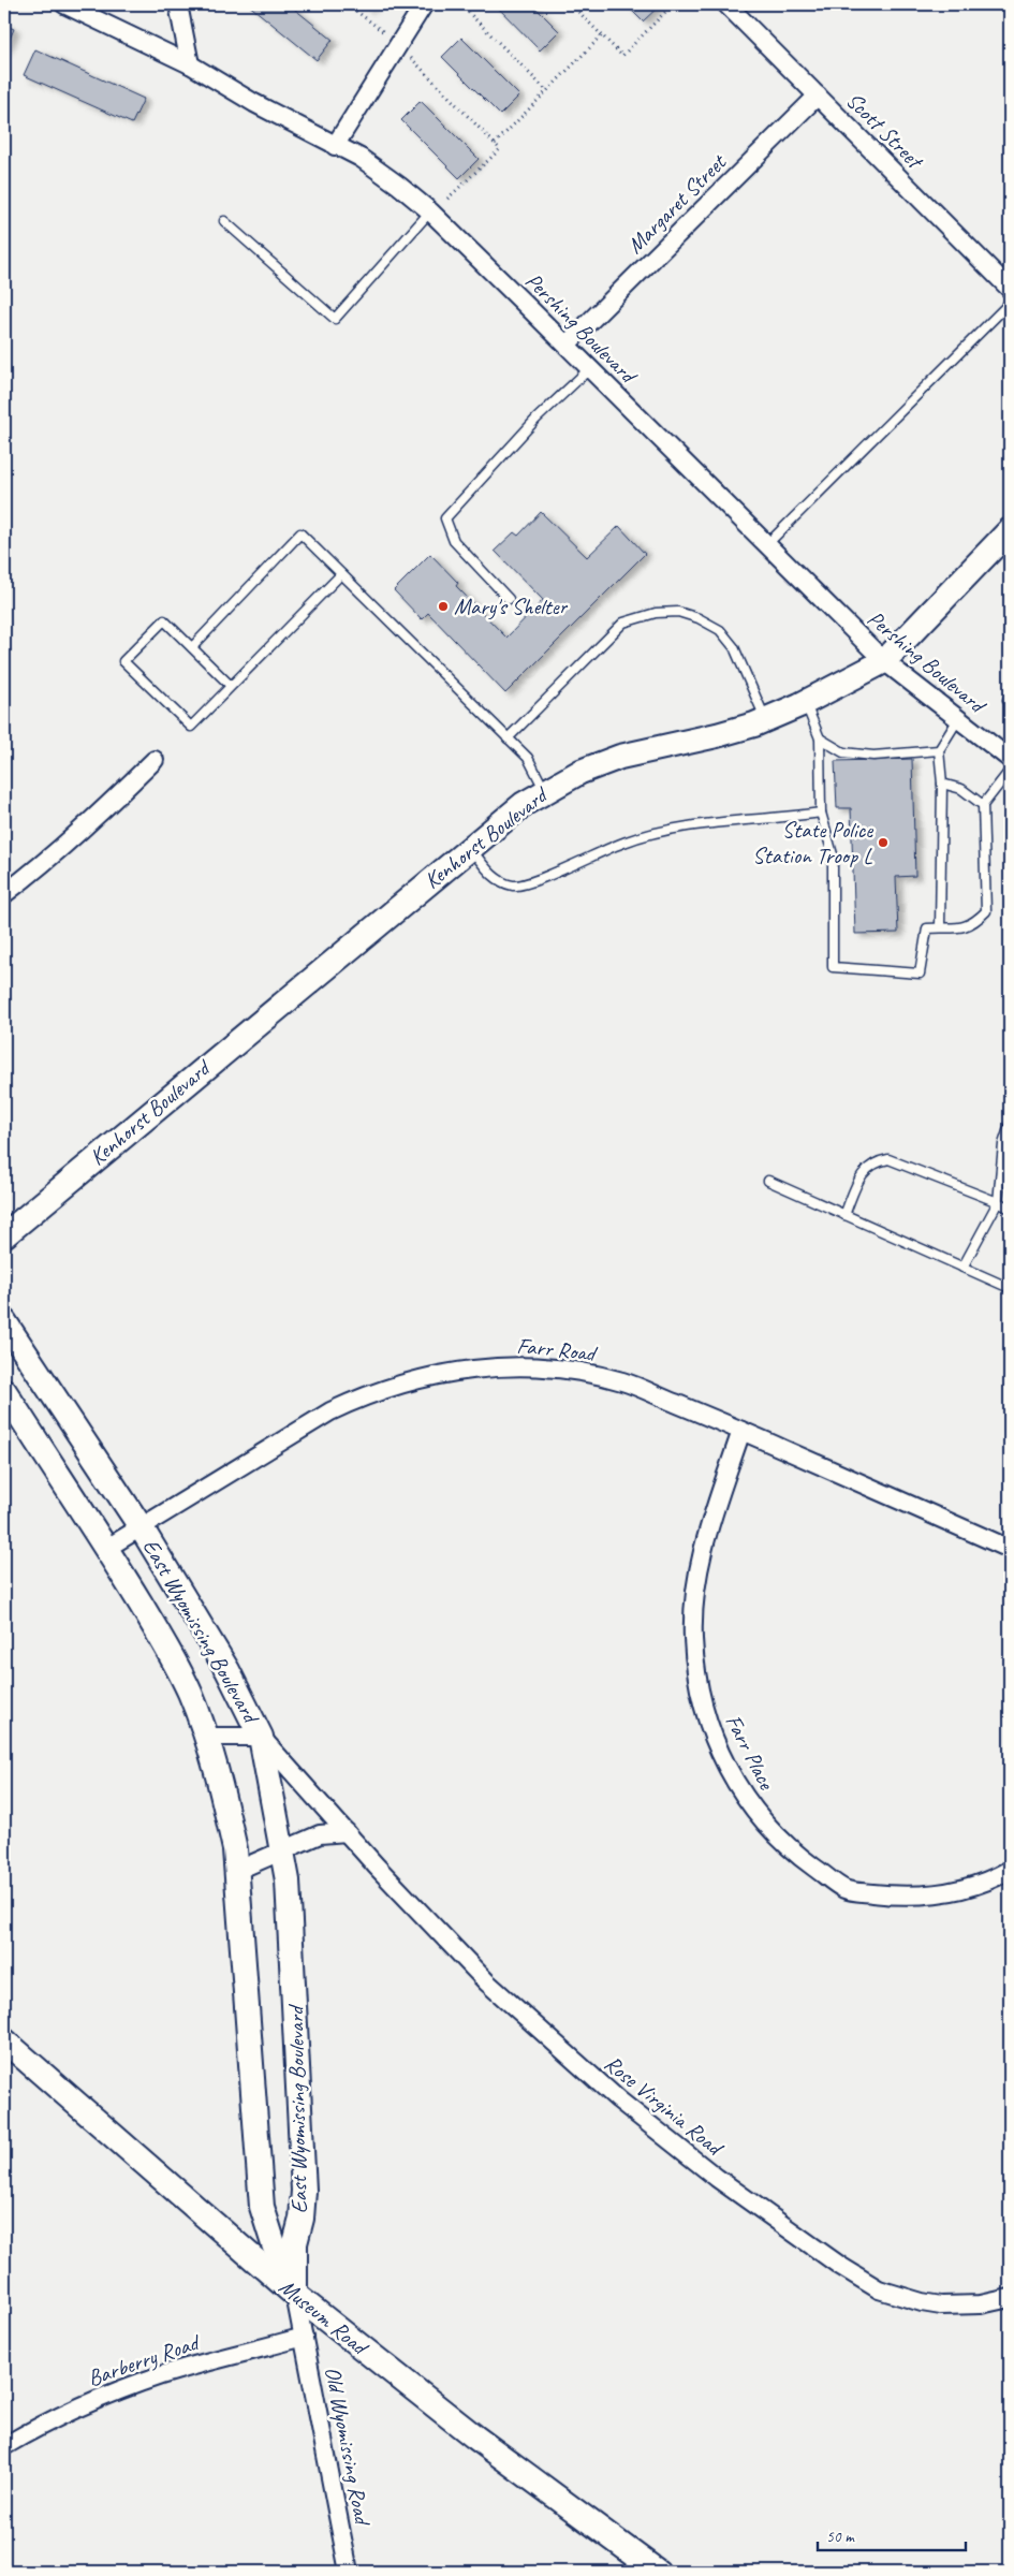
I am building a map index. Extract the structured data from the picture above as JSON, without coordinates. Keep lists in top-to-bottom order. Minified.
{"streets":{"street":["Scott Street","Margaret Street","Pershing Boulevard","Kenhorst Boulevard","Farr Road","East Wyomissing Boulevard","Farr Place","Rose Virginia Road","Museum Road","Barberry Road","Old Wyomissing Road"]},"crossings":[["Scott Street","Margaret Street"],["Margaret Street","Pershing Boulevard"],["Pershing Boulevard","Kenhorst Boulevard"],["Farr Road","East Wyomissing Boulevard"],["Farr Road","Farr Place"],["East Wyomissing Boulevard","Rose Virginia Road"],["East Wyomissing Boulevard","Museum Road"],["East Wyomissing Boulevard","Old Wyomissing Road"],["Museum Road","Old Wyomissing Road"],["Barberry Road","Old Wyomissing Road"]],"places":["Mary's Shelter","State Police Station Troop L"],"scale_bar":"50 m"}
